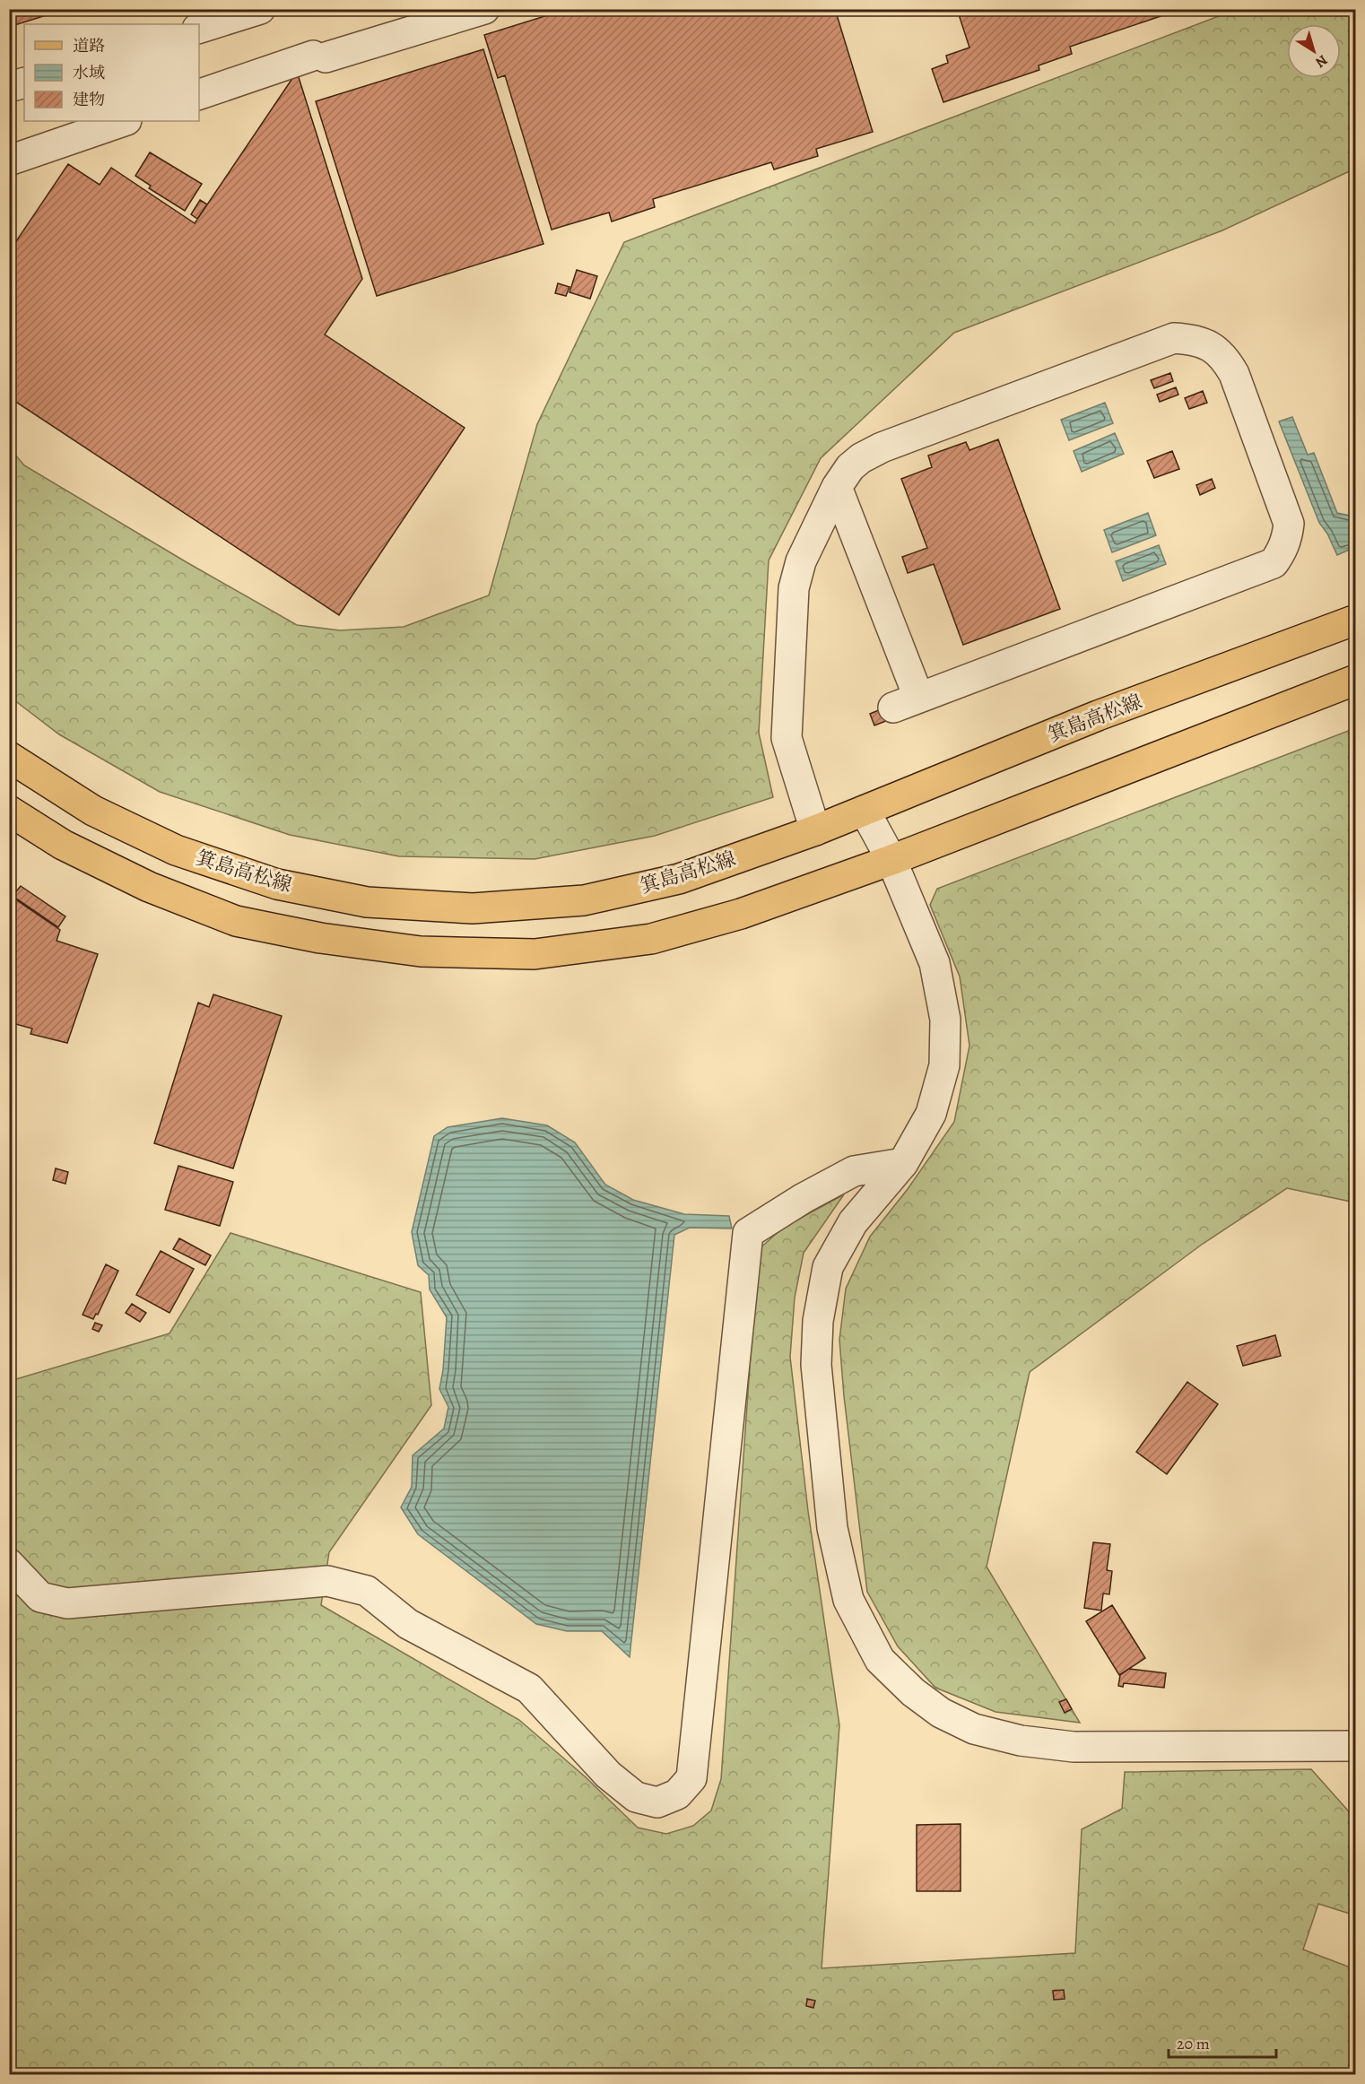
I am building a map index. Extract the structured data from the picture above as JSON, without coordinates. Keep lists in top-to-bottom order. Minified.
{"streets":{"main road":["箕島高松線"]},"legend":["道路","水域","建物"],"scale_bar":"20 m","north":"bottom right"}
